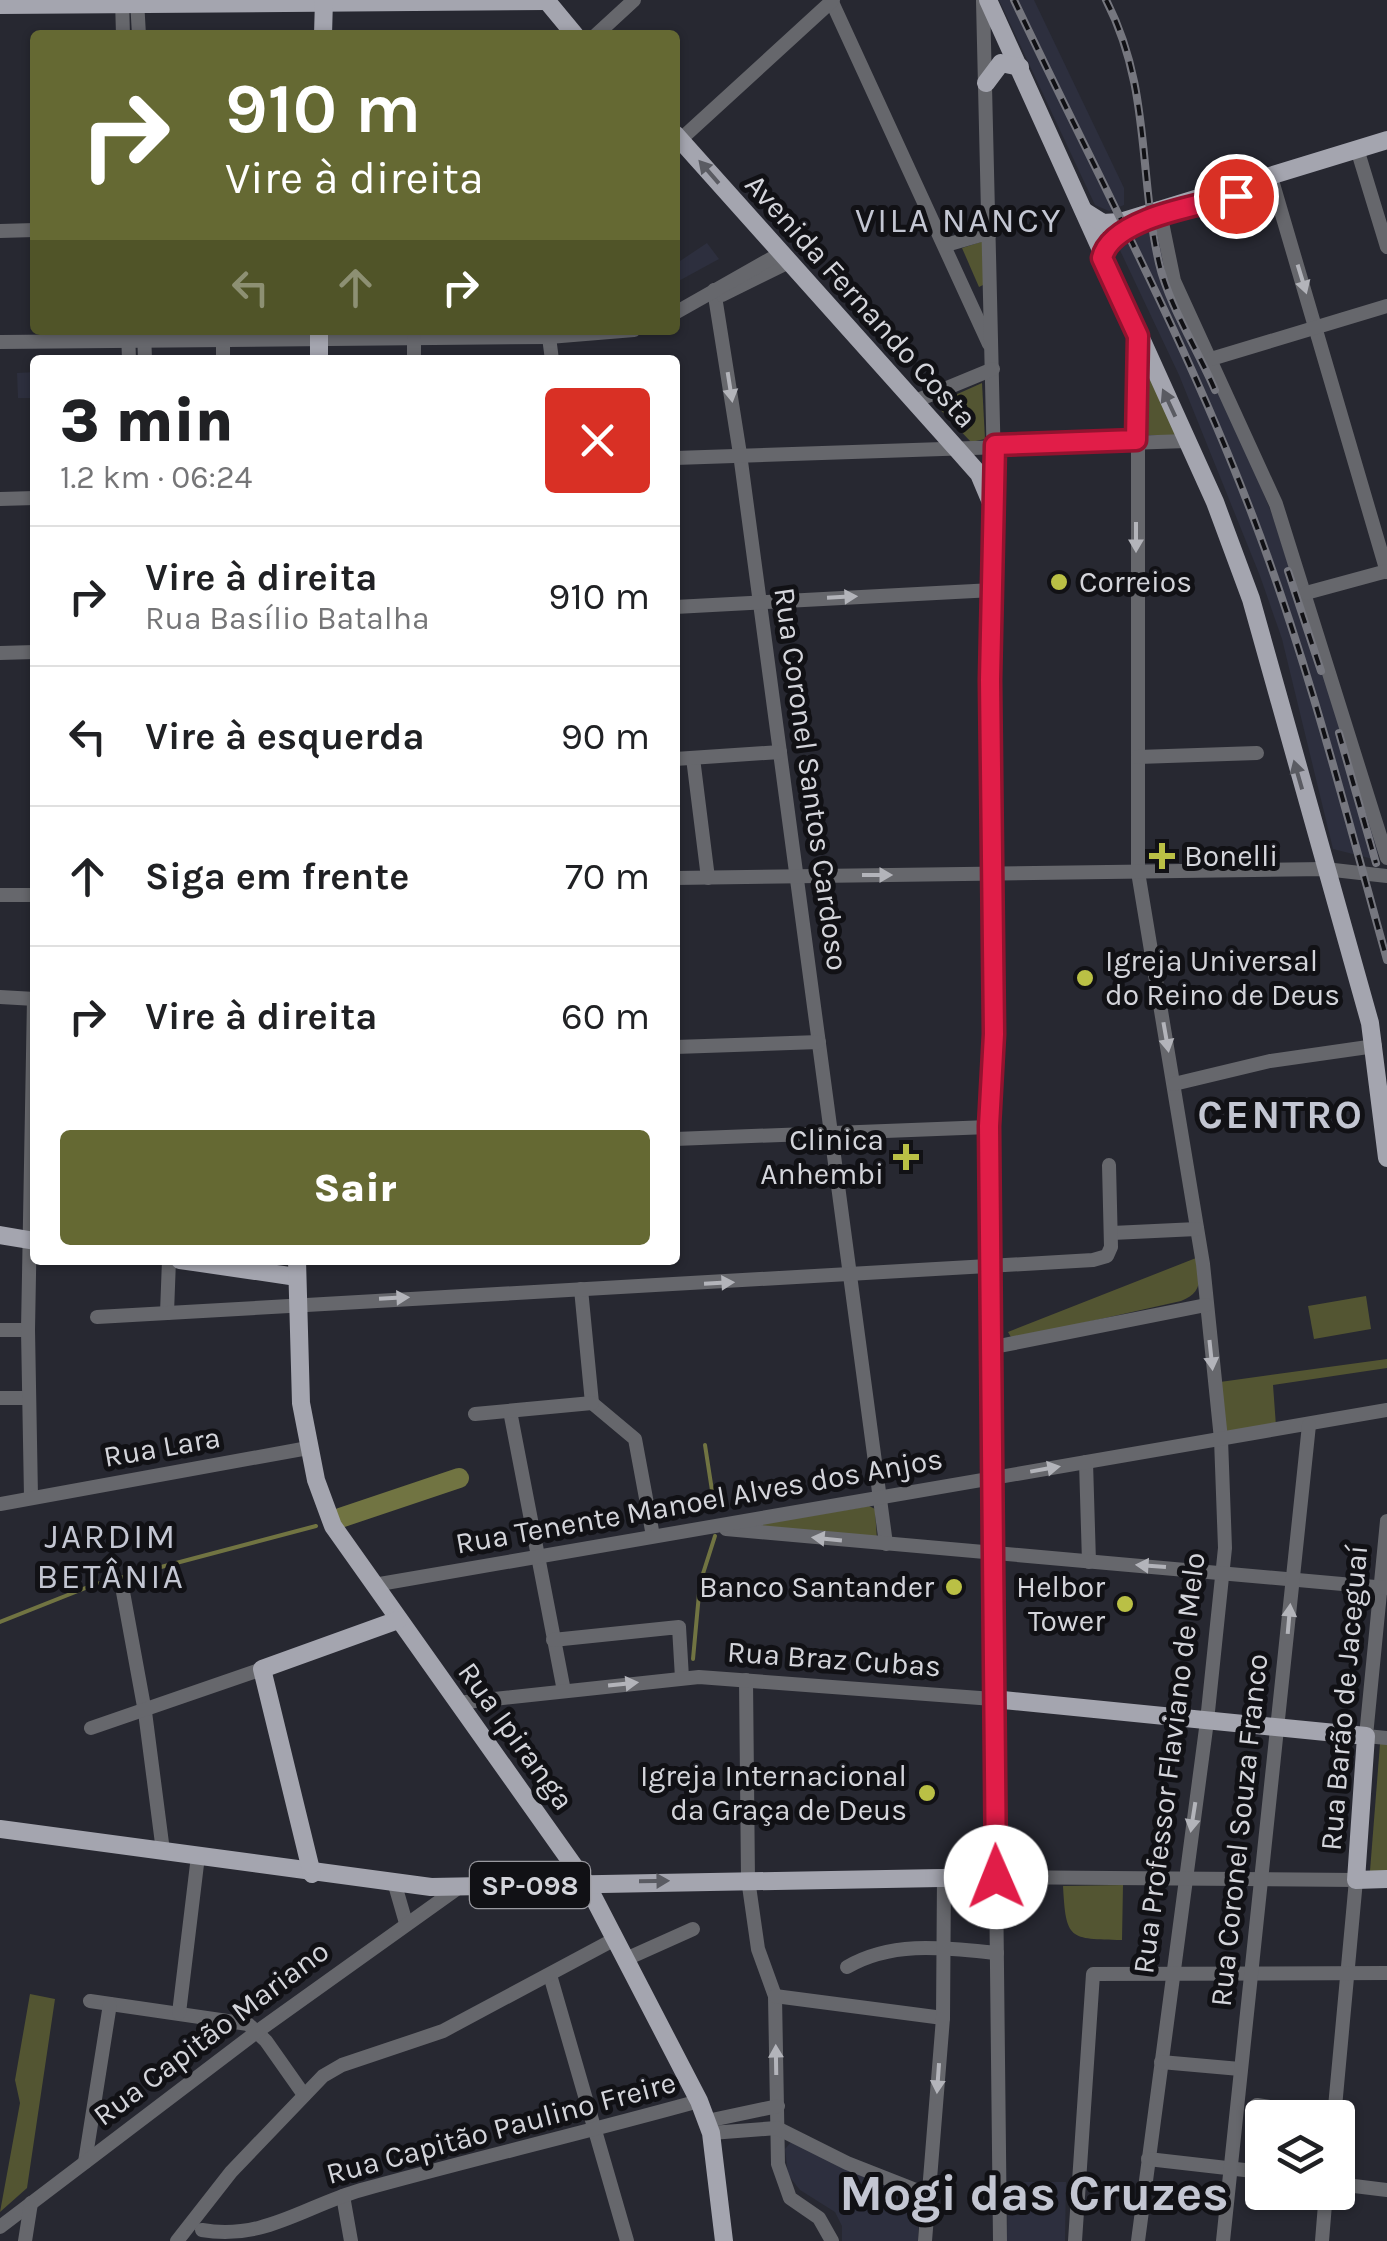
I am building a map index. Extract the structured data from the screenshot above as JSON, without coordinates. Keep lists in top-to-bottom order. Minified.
{"streets":{"main road":["Avenida Fernando Costa","Rua Braz Cubas","Rua Barão de Jaceguaí","Rua Ipiranga","SP-098"],"street":["Rua Coronel Santos Cardoso","Rua Lara","Rua Tenente Manoel Alves dos Anjos","Rua Professor Flaviano de Melo","Rua Coronel Souza Franco","Rua Capitão Mariano","Rua Capitão Paulino Freire"]},"crossings":[["Rua Coronel Santos Cardoso","Rua Tenente Manoel Alves dos Anjos"],["Rua Lara","Rua Ipiranga"],["Rua Tenente Manoel Alves dos Anjos","Rua Ipiranga"],["Rua Tenente Manoel Alves dos Anjos","Rua Professor Flaviano de Melo"],["Rua Tenente Manoel Alves dos Anjos","Rua Coronel Souza Franco"],["Rua Braz Cubas","Rua Barão de Jaceguaí"],["Rua Braz Cubas","Rua Ipiranga"],["Rua Braz Cubas","Rua Professor Flaviano de Melo"],["Rua Braz Cubas","Rua Coronel Souza Franco"],["Rua Barão de Jaceguaí","SP-098"],["Rua Ipiranga","SP-098"],["Rua Ipiranga","Rua Capitão Paulino Freire"],["Rua Professor Flaviano de Melo","SP-098"],["Rua Coronel Souza Franco","SP-098"],["SP-098","Rua Capitão Mariano"]],"one_way":["Rua Professor Flaviano de Melo"],"districts":["VILA NANCY","CENTRO","JARDIM BETÂNIA","Mogi das Cruzes"],"places":{"other":["Correios","Igreja Universal do Reino de Deus","Banco Santander","Helbor Tower","Igreja Internacional da Graça de Deus"],"health":["Bonelli","Clinica Anhembi"]},"page":{"turn":["910 m","Vire à direita"],"heading":["3 min","1.2 km · 06:24"],"list":[{"name":"Vire à direita","note":"Rua Basílio Batalha","value":"910 m"},{"name":"Vire à esquerda","value":"90 m"},{"name":"Siga em frente","value":"70 m"},{"name":"Vire à direita","value":"60 m"}],"buttons":"Sair"}}
